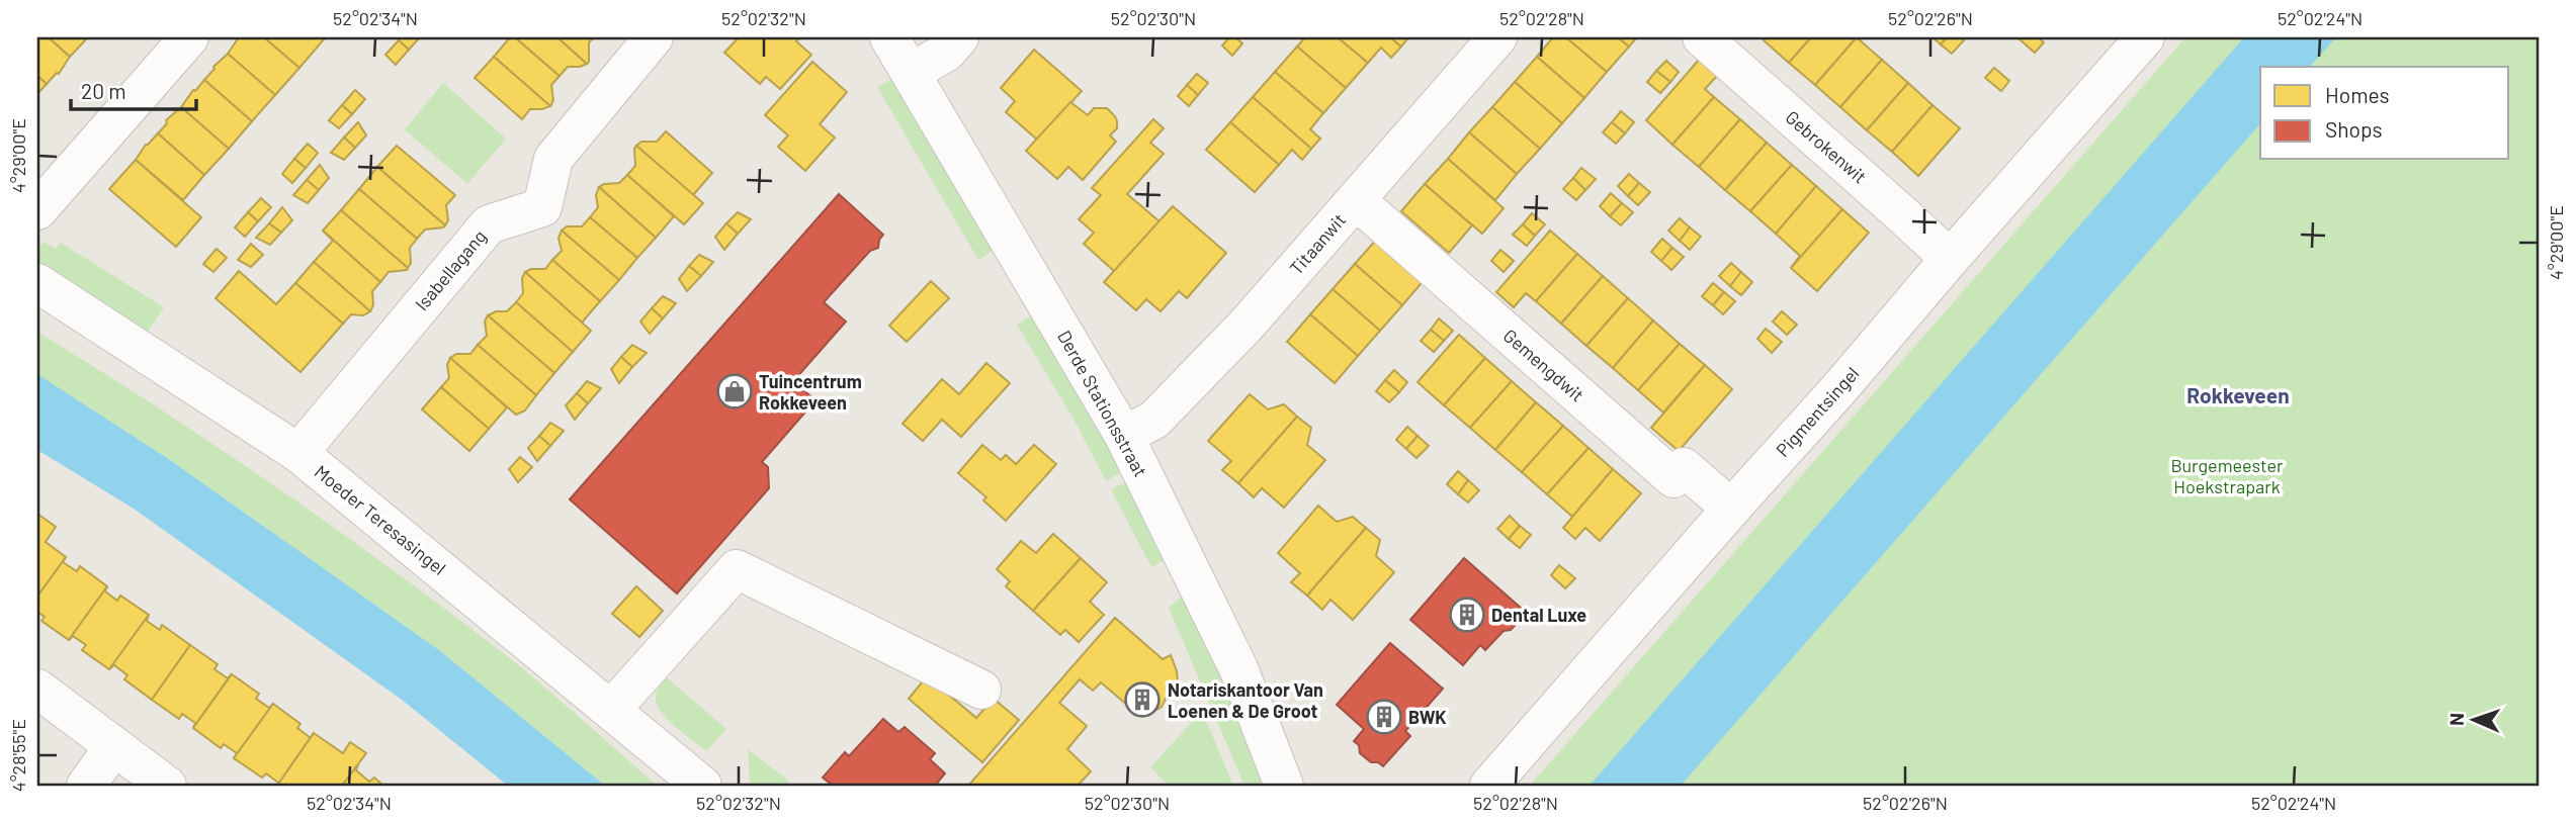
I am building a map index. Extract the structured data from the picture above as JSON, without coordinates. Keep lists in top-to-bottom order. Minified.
{"streets":{"street":["Gebrokenwit","Titaanwit","Isabellagang","Gemengdwit","Derde Stationsstraat","Pigmentsingel","Moeder Teresasingel"]},"crossings":[["Gebrokenwit","Pigmentsingel"],["Titaanwit","Gemengdwit"],["Titaanwit","Derde Stationsstraat"],["Isabellagang","Moeder Teresasingel"],["Gemengdwit","Pigmentsingel"]],"districts":["Rokkeveen"],"parks":["Burgemeester Hoekstrapark"],"places":{"shop":["Tuincentrum Rokkeveen"],"building":["Dental Luxe","Notariskantoor Van Loenen & De Groot","BWK"]},"legend":["Homes","Shops"],"scale_bar":"20 m","north":"left","coordinates":["52°02'34\"N","52°02'32\"N","52°02'30\"N","52°02'28\"N","52°02'26\"N","52°02'24\"N","4°29'00\"E","4°28'55\"E"]}
